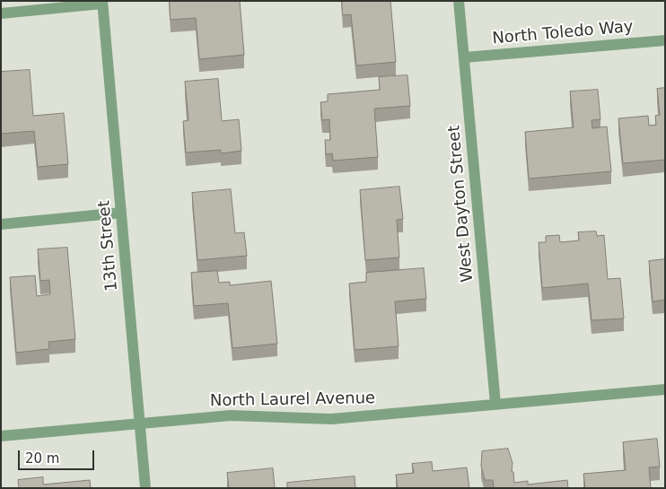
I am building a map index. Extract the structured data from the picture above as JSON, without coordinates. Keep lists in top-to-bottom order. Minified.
{"streets":{"street":["North Toledo Way","West Dayton Street","13th Street","North Laurel Avenue"]},"crossings":[["North Toledo Way","West Dayton Street"],["West Dayton Street","North Laurel Avenue"],["13th Street","North Laurel Avenue"]],"scale_bar":"20 m"}
